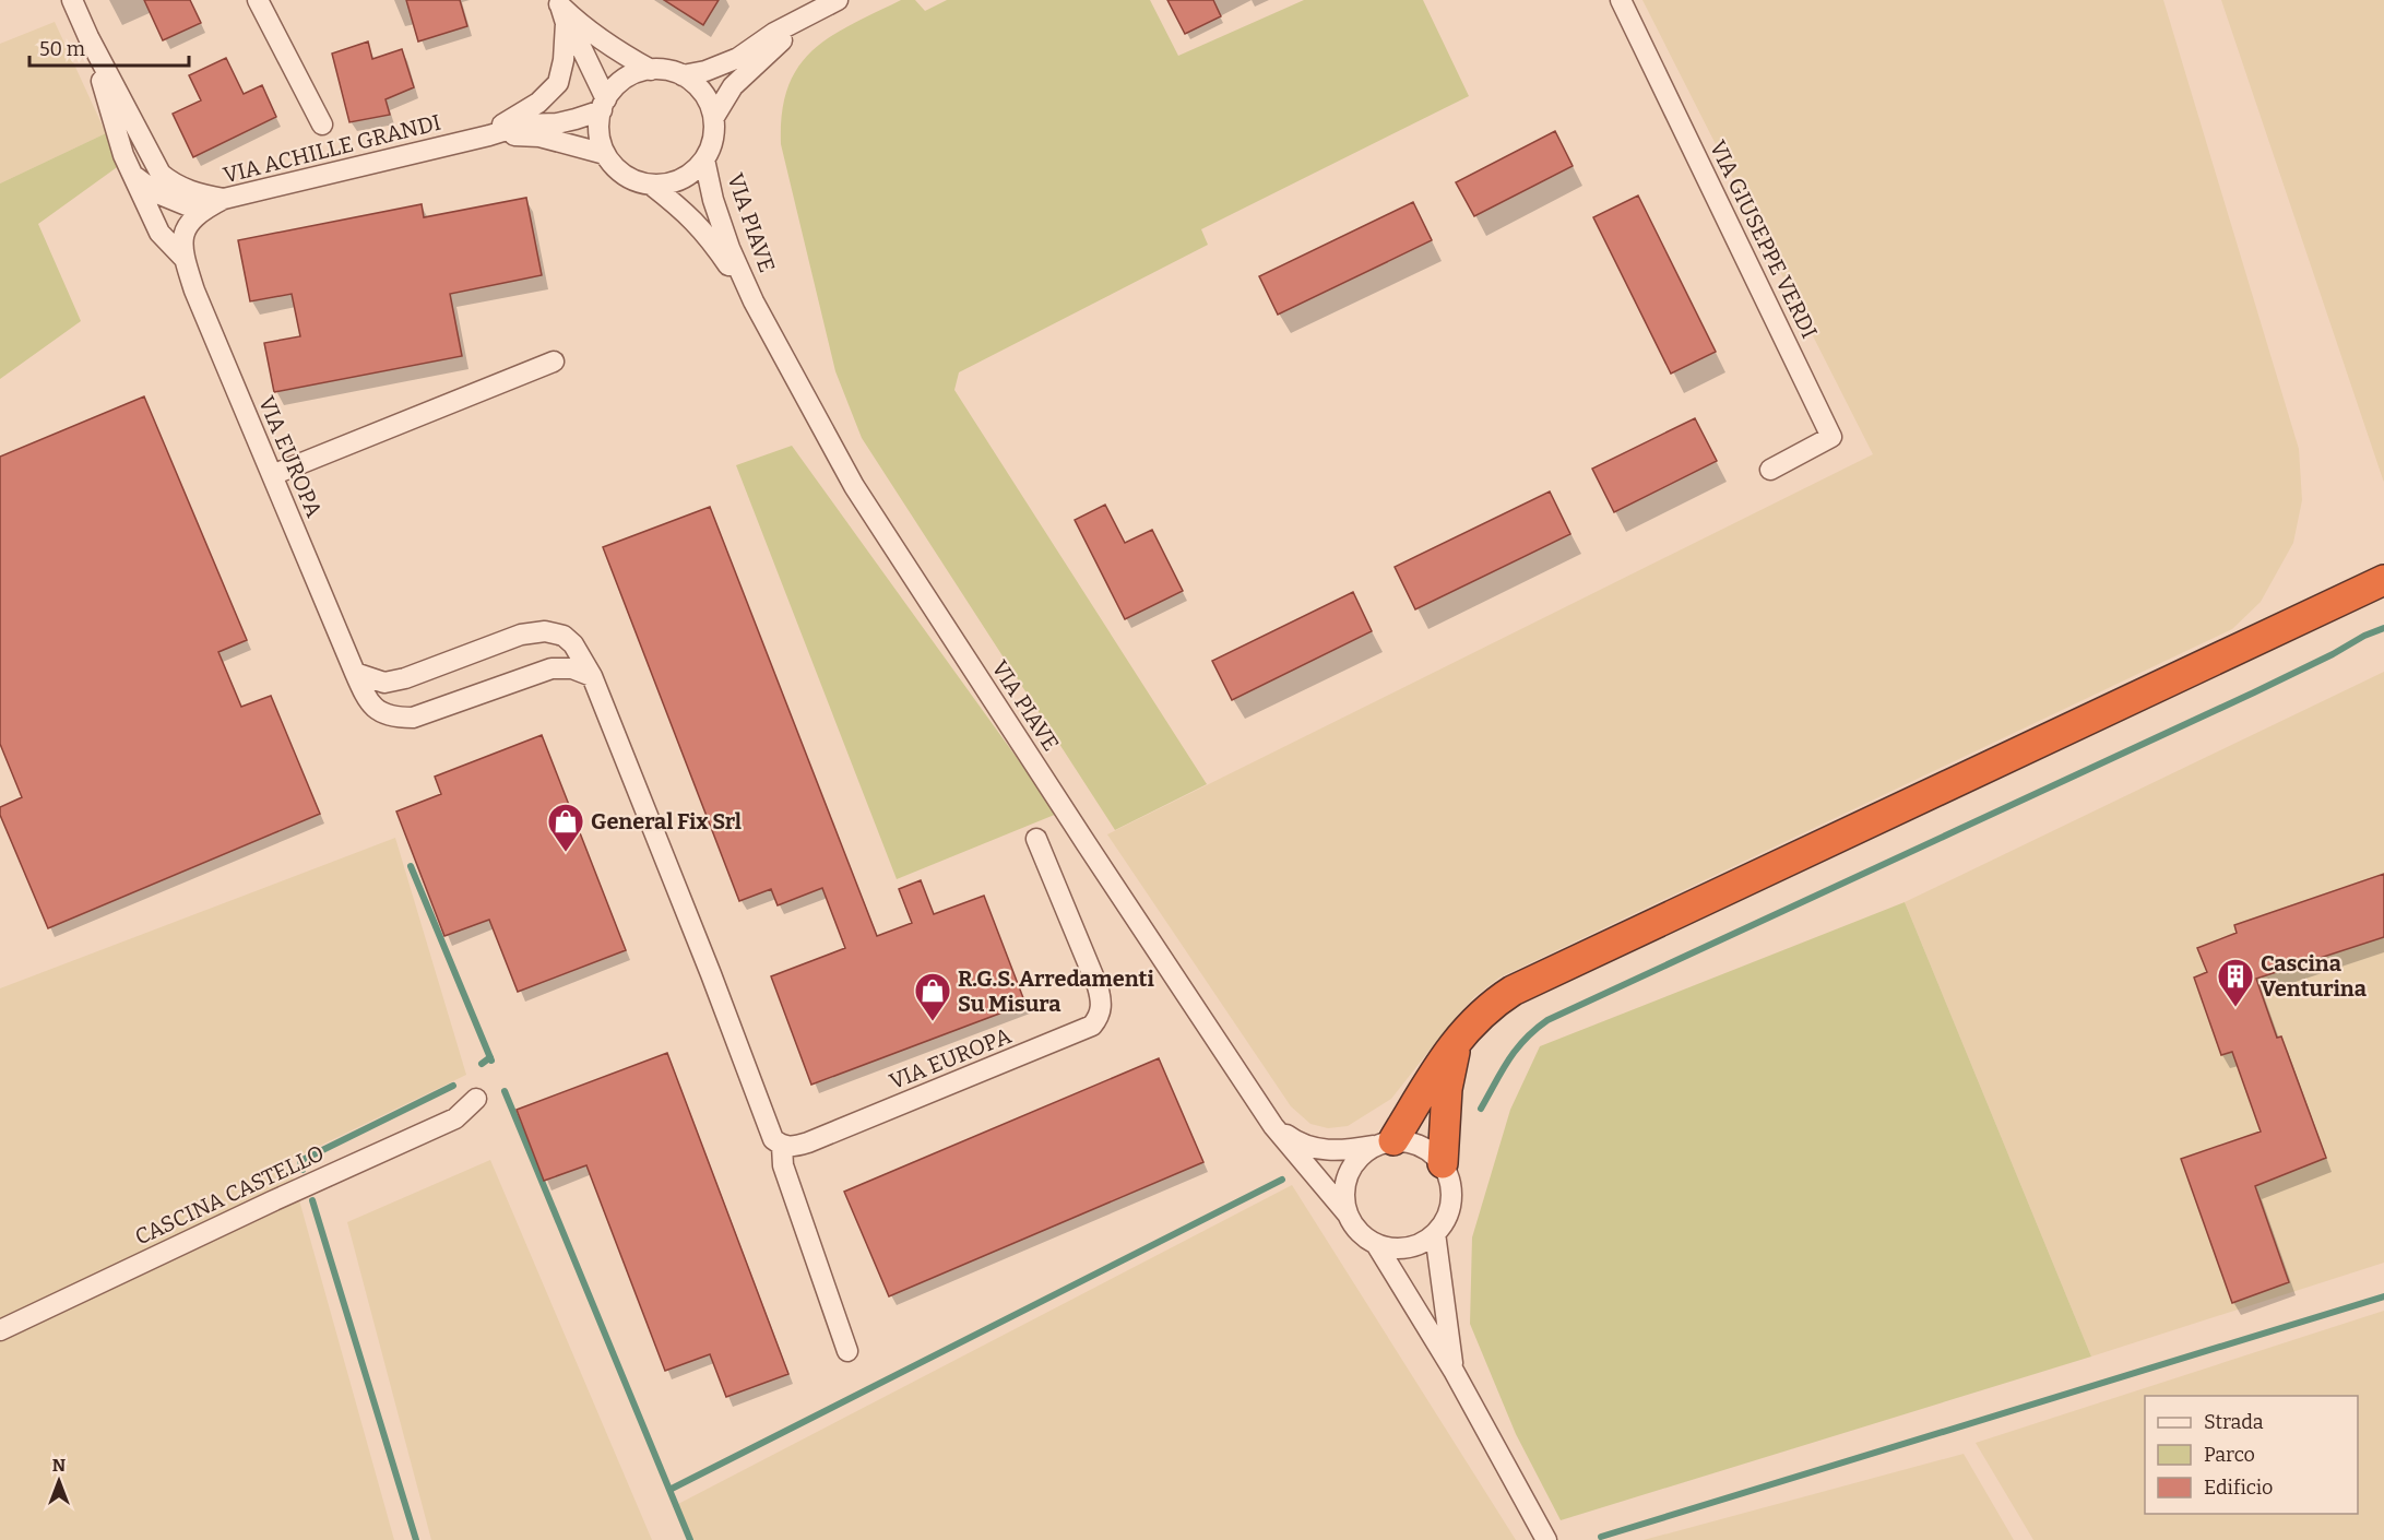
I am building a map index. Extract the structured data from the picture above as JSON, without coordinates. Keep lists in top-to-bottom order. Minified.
{"streets":{"street":["VIA ACHILLE GRANDI","VIA PIAVE","VIA GIUSEPPE VERDI","VIA EUROPA","CASCINA CASTELLO"]},"crossings":[["VIA ACHILLE GRANDI","VIA PIAVE"]],"places":{"shop":["General Fix Srl","R.G.S. Arredamenti Su Misura"],"building":["Cascina Venturina"]},"legend":["Strada","Parco","Edificio"],"scale_bar":"50 m","north":"top"}
